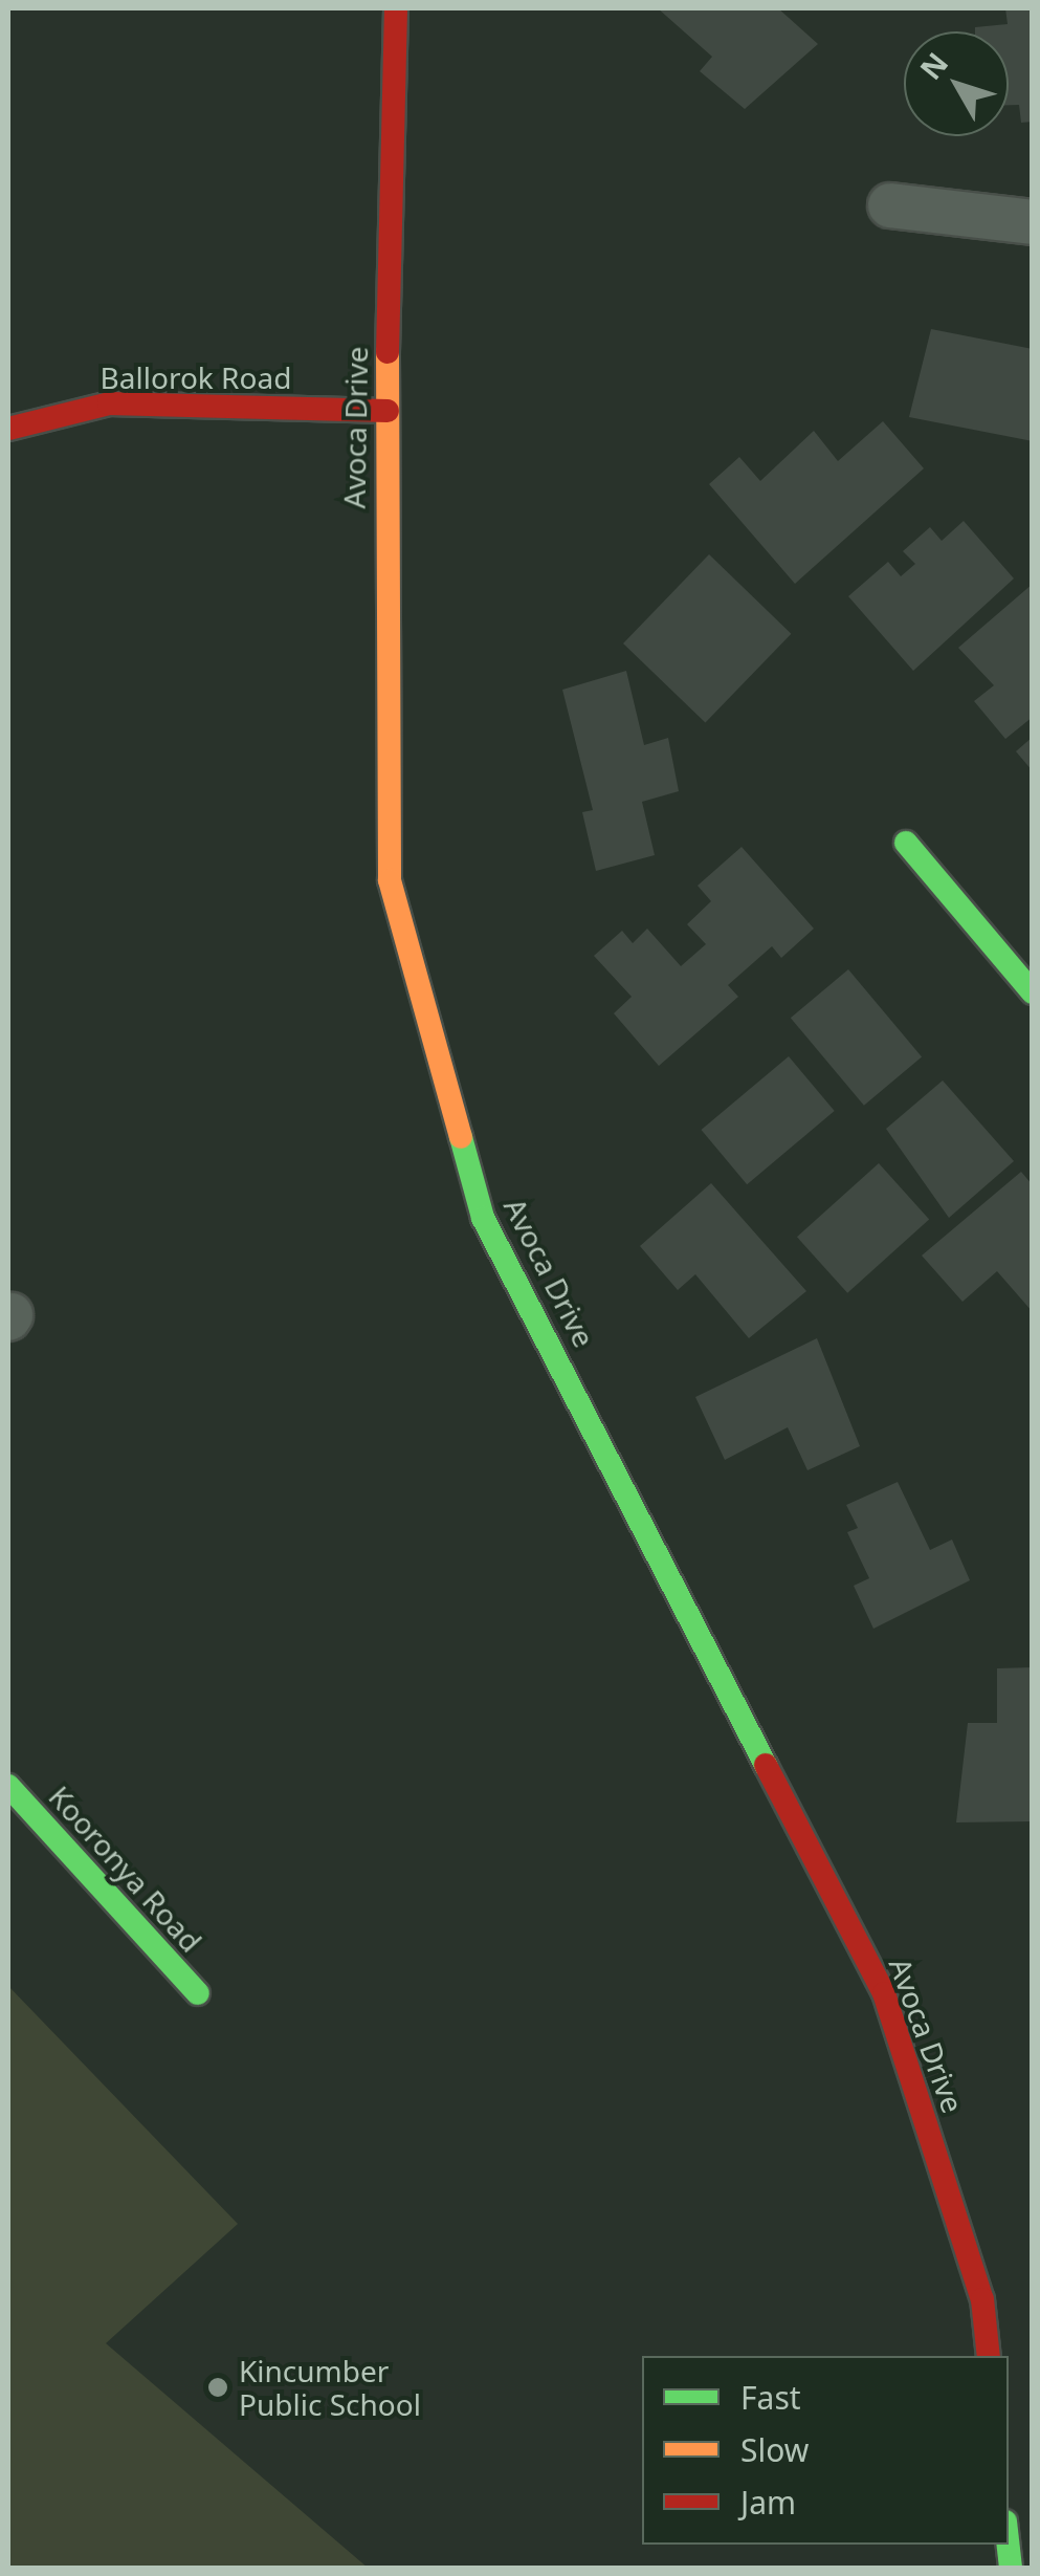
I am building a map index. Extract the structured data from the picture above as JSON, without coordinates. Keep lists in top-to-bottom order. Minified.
{"streets":{"main road":["Ballorok Road","Avoca Drive","Kooronya Road"]},"crossings":[["Ballorok Road","Avoca Drive"]],"places":["Kincumber Public School"],"legend":["Fast","Slow","Jam"],"north":"top left"}
